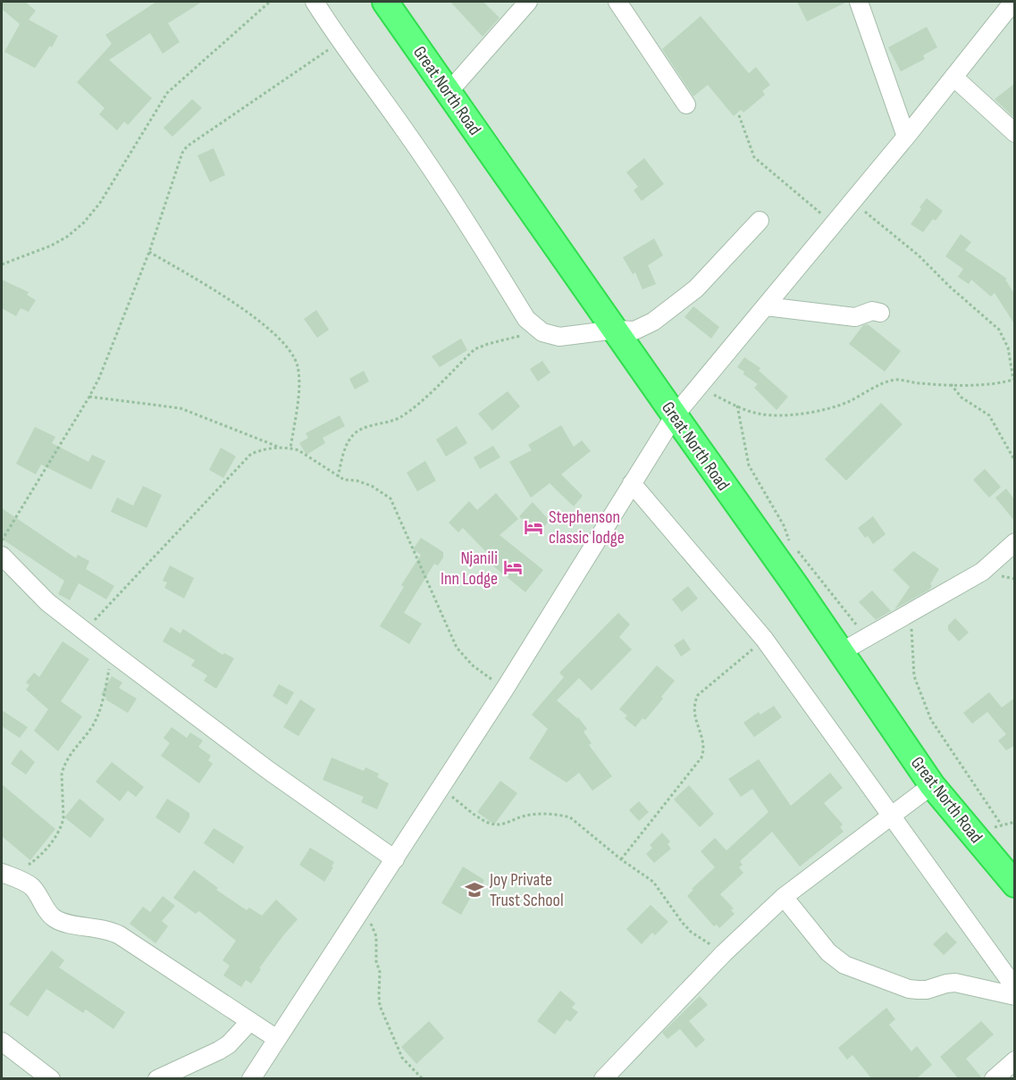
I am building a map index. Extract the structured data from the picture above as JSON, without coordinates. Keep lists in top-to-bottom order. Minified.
{"streets":{"highway":["Great North Road"]},"places":{"hotel":["Stephenson classic lodge","Njanili Inn Lodge"],"school or university":["Joy Private Trust School"]}}
